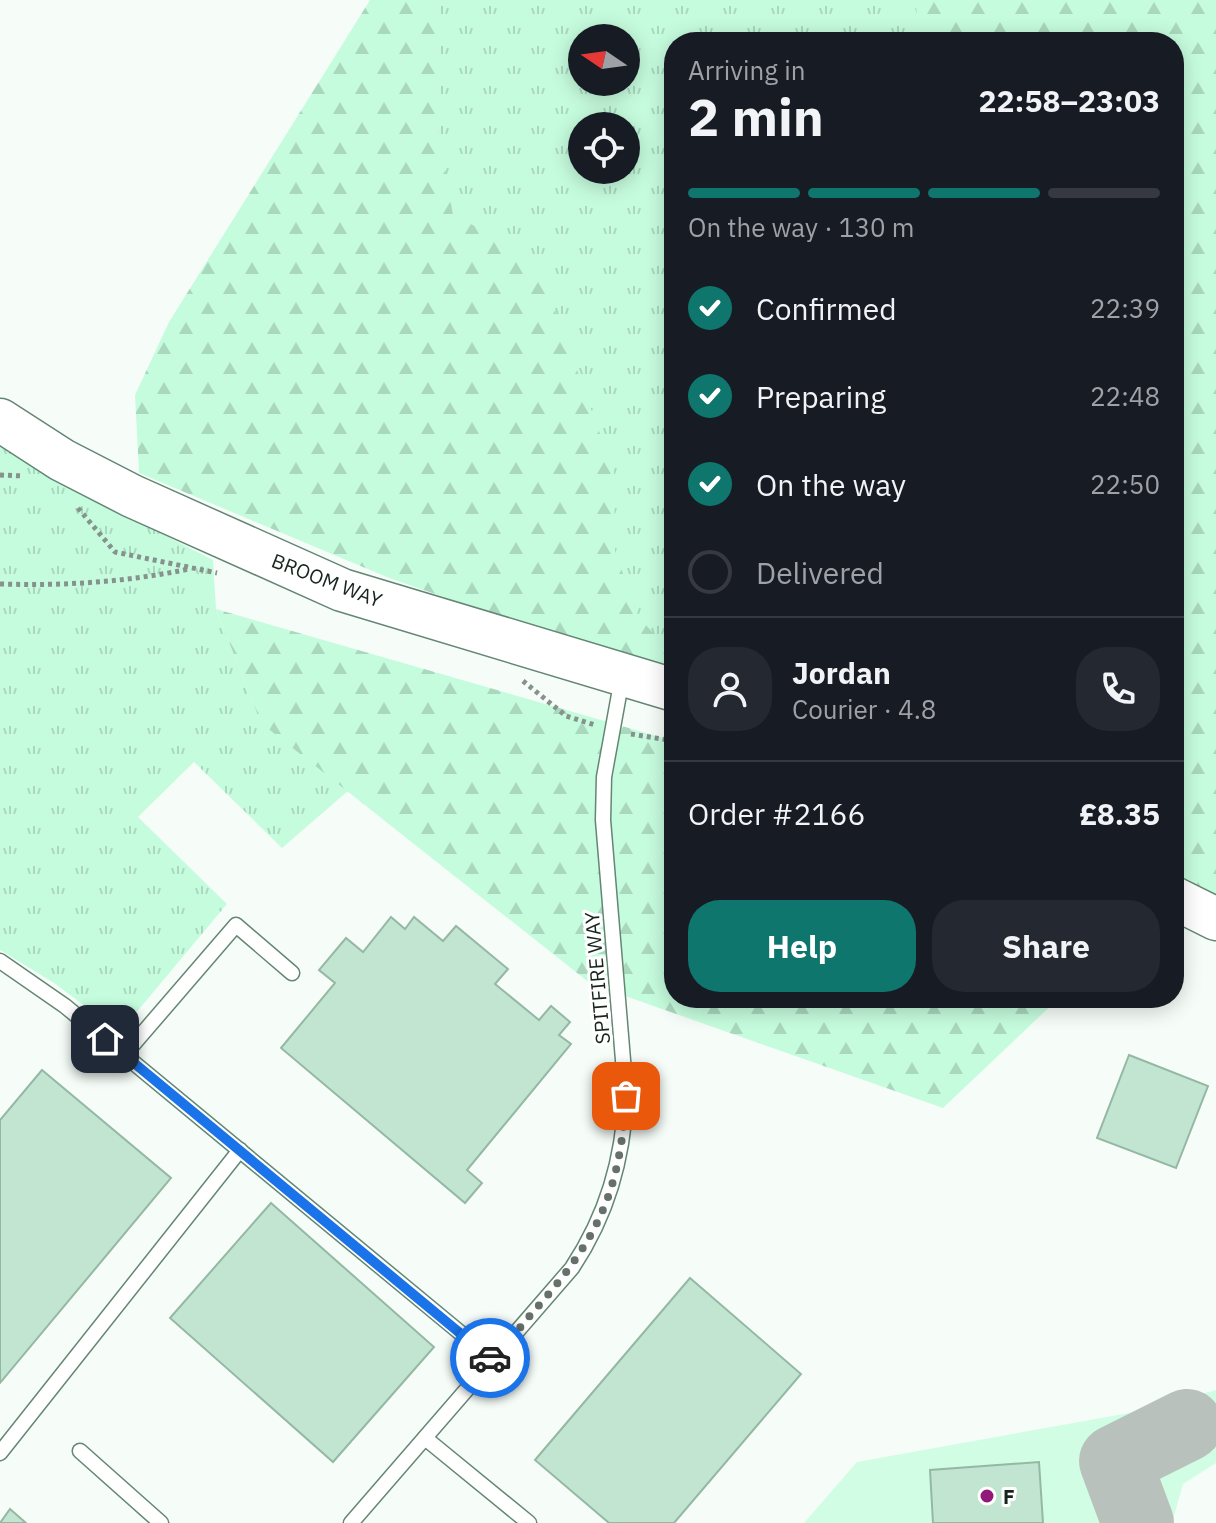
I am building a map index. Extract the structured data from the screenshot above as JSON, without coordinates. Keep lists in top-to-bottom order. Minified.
{"streets":{"main road":["BROOM WAY"],"lane":["SPITFIRE WAY"]},"crossings":[["BROOM WAY","SPITFIRE WAY"]],"places":["F"],"north":"left","page":{"heading":["2 min","Arriving in","22:58–23:03"],"panel":["Jordan","Courier · 4.8","Order #2166","£8.35"],"bar":"On the way · 130 m","list":[["Confirmed","22:39"],["Preparing","22:48"],["On the way","22:50"],"Delivered"],"buttons":["Help","Share"]}}
